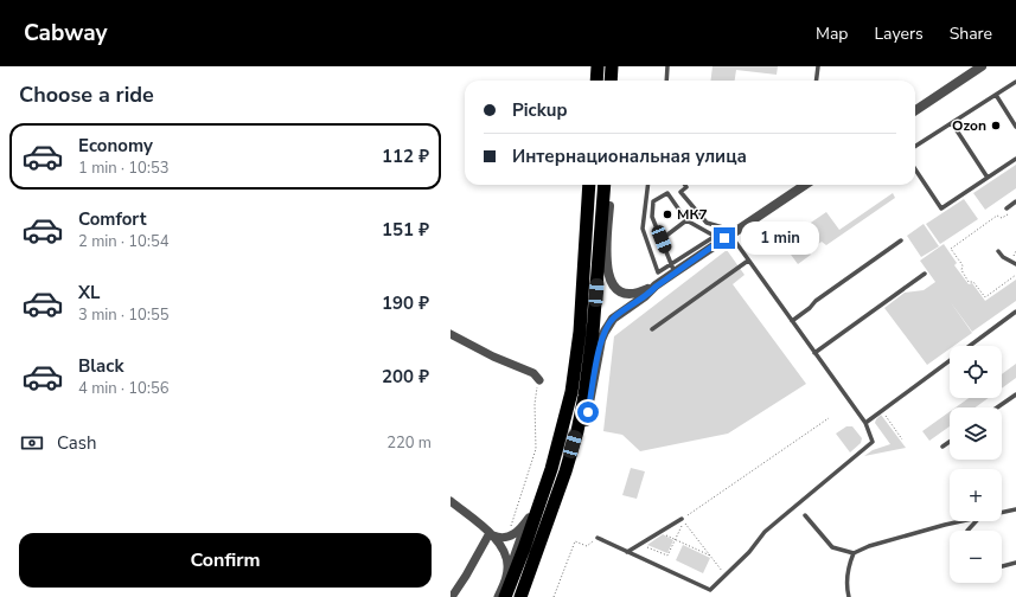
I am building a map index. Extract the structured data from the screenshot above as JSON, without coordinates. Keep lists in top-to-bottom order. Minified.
{"places":["Ozon","МК7"],"page":{"header":"Cabway","nav":["Map","Layers","Share"],"heading":"Choose a ride","banner":["Pickup","Интернациональная улица"],"list":[{"name":"Economy","note":"1 min · 10:53","value":"112 ₽"},{"name":"Comfort","note":"2 min · 10:54","value":"151 ₽"},{"name":"XL","note":"3 min · 10:55","value":"190 ₽"},{"name":"Black","note":"4 min · 10:56","value":"200 ₽"}],"bubble":"1 min","map_buttons":["+","−"],"pay":["Cash","220 m"],"buttons":"Confirm"}}
